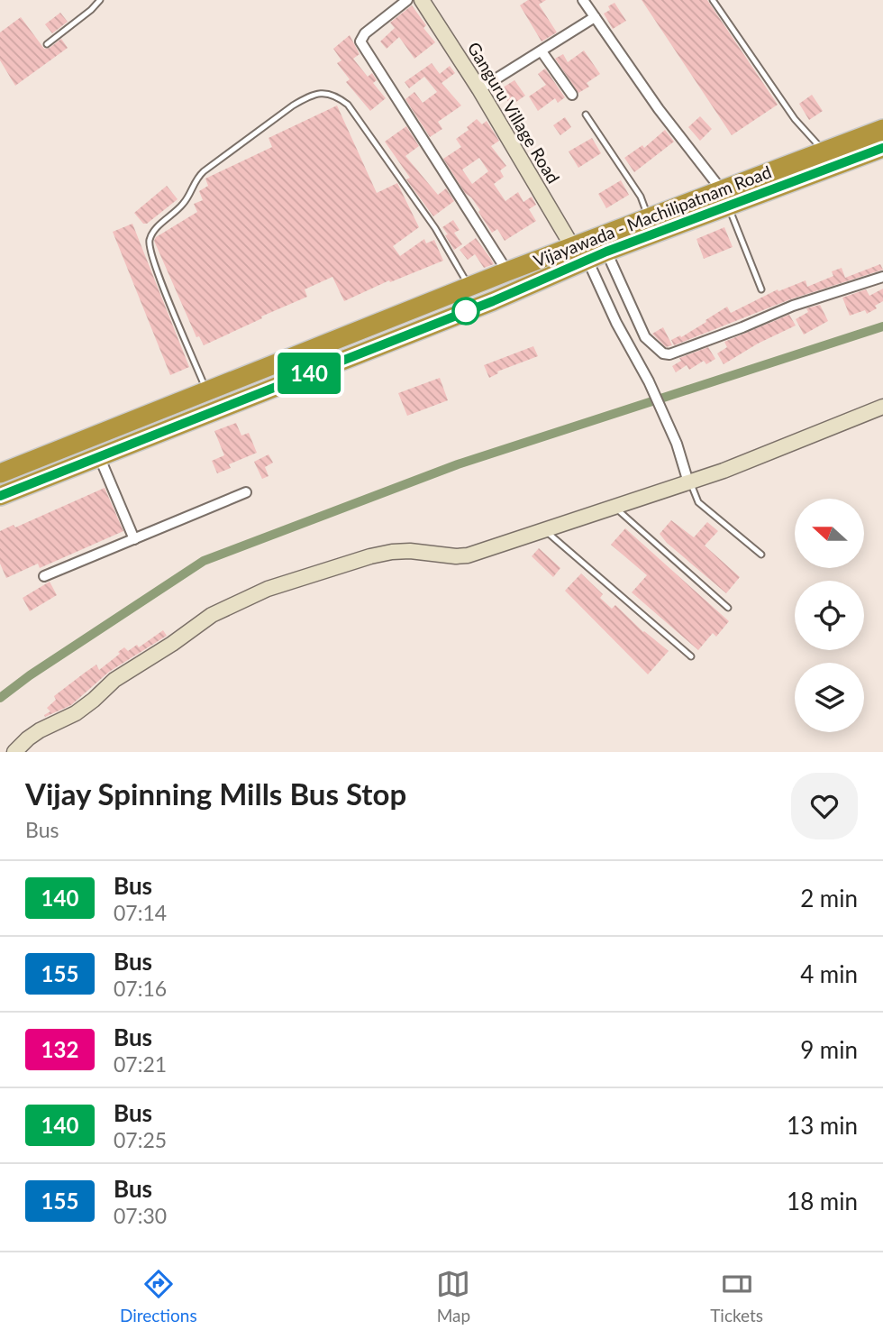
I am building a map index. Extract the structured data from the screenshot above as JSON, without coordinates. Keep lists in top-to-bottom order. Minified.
{"streets":{"highway":["Vijayawada - Machilipatnam Road"],"street":["Ganguru Village Road"]},"crossings":[["Ganguru Village Road","Vijayawada - Machilipatnam Road"]],"lines":["bus line 140"],"north":"left","page":{"on_map":"140","heading":["Vijay Spinning Mills Bus Stop","Bus"],"list":[{"mark":"140","name":"Bus","note":"07:14","value":"2 min"},{"mark":"155","name":"Bus","note":"07:16","value":"4 min"},{"mark":"132","name":"Bus","note":"07:21","value":"9 min"},{"mark":"140","name":"Bus","note":"07:25","value":"13 min"},{"mark":"155","name":"Bus","note":"07:30","value":"18 min"}],"tabs":["Directions","Map","Tickets"]}}
